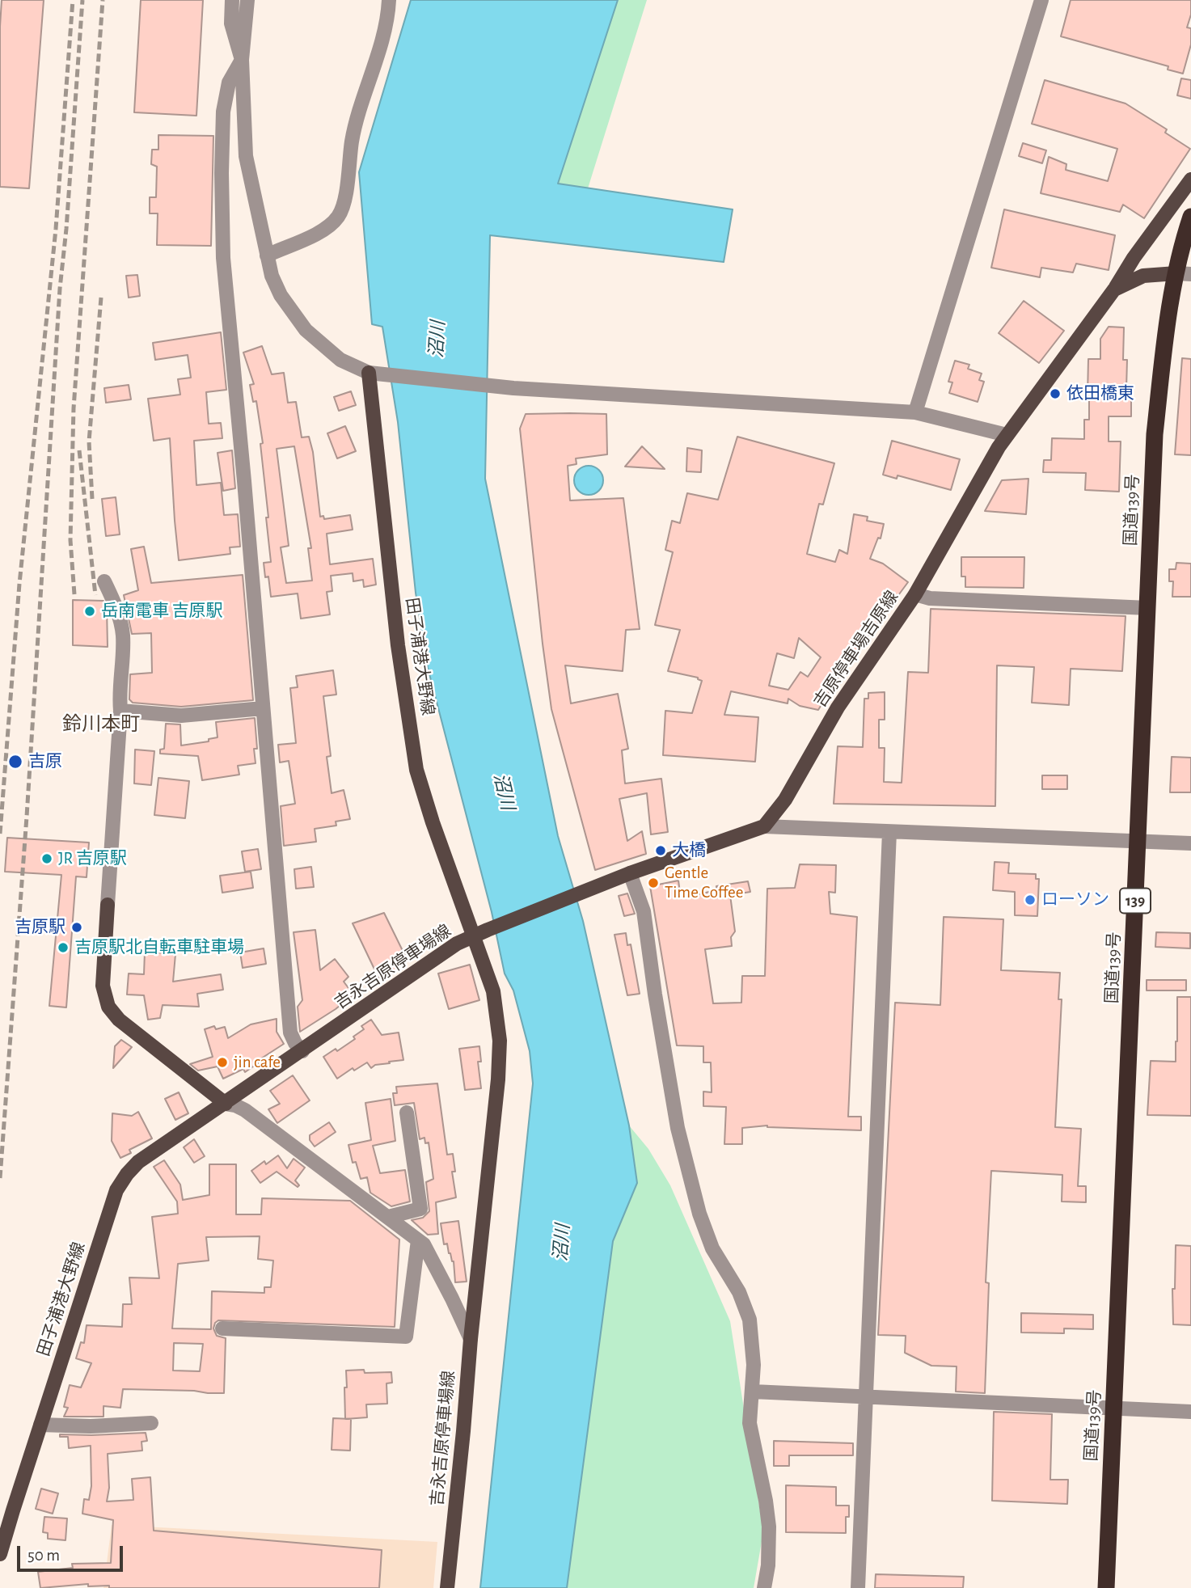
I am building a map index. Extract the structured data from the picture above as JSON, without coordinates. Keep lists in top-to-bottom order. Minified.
{"streets":{"highway":["国道139号","139"],"main road":["吉原停車場吉原線","田子浦港大野線","吉永吉原停車場線"]},"crossings":[["国道139号","吉原停車場吉原線"],["田子浦港大野線","吉永吉原停車場線"]],"districts":["鈴川本町"],"water":["沼川"],"places":["依田橋東","岳南電車 吉原駅","吉原","大橋","JR 吉原駅","Gentle Time Coffee","ローソン","吉原駅","吉原駅北自転車駐車場","jin cafe"],"scale_bar":"50 m"}
